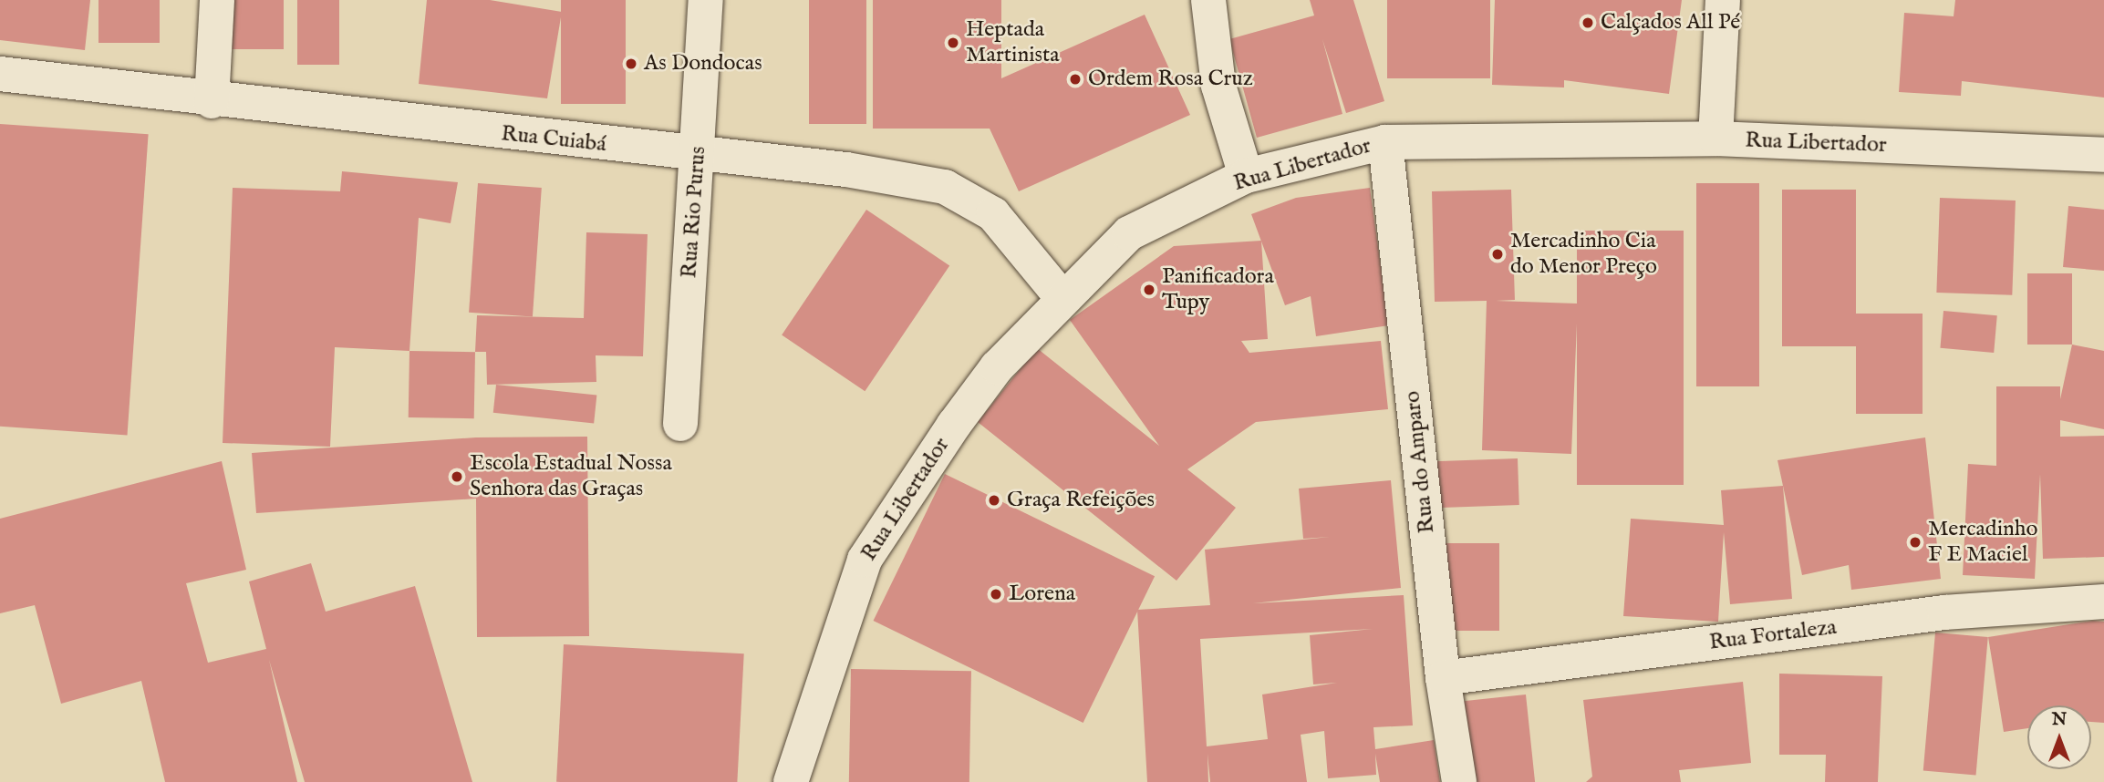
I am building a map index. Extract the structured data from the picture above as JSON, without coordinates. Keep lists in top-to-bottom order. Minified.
{"streets":{"street":["Rua Cuiabá","Rua Libertador","Rua Rio Purus","Rua do Amparo","Rua Fortaleza"]},"crossings":[["Rua Cuiabá","Rua Libertador"],["Rua Cuiabá","Rua Rio Purus"],["Rua Libertador","Rua do Amparo"],["Rua do Amparo","Rua Fortaleza"]],"places":["Calçados All Pé","Heptada Martinista","As Dondocas","Ordem Rosa Cruz","Mercadinho Cia do Menor Preço","Panificadora Tupy","Escola Estadual Nossa Senhora das Graças","Graça Refeições","Mercadinho F E Maciel","Lorena"],"north":"top"}
